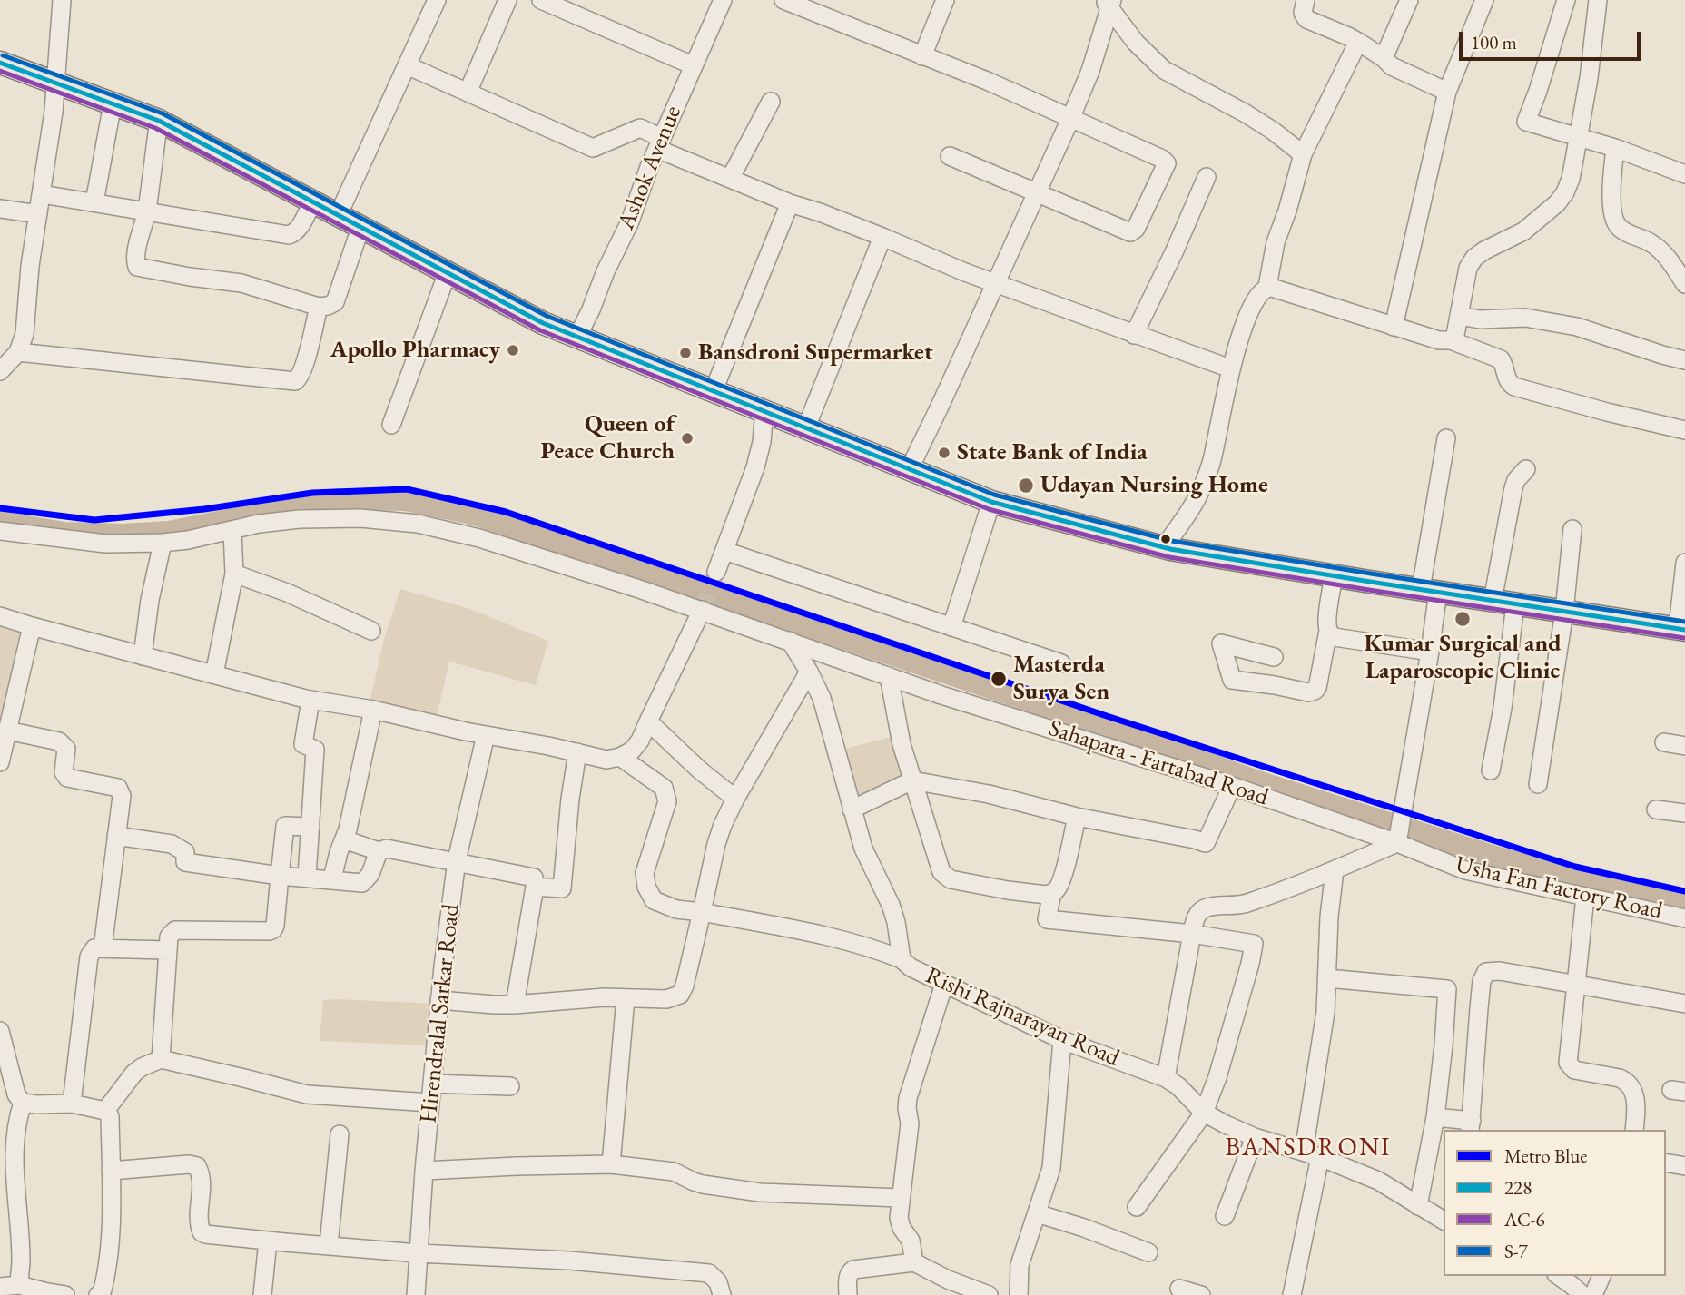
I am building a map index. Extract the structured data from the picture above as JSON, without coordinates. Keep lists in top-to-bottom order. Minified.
{"streets":{"street":["Ashok Avenue","Sahapara - Fartabad Road","Usha Fan Factory Road","Hirendralal Sarkar Road","Rishi Rajnarayan Road"]},"crossings":[["Sahapara - Fartabad Road","Usha Fan Factory Road"],["Sahapara - Fartabad Road","Rishi Rajnarayan Road"]],"districts":["BANSDRONI"],"places":["Apollo Pharmacy","Bansdroni Supermarket","Queen of Peace Church","State Bank of India","Udayan Nursing Home","Kumar Surgical and Laparoscopic Clinic","Masterda Surya Sen"],"lines":["transit line S-7","transit line 228","transit line AC-6","metro line Blue"],"legend":["Metro Blue","228","AC-6","S-7"],"scale_bar":"100 m"}
